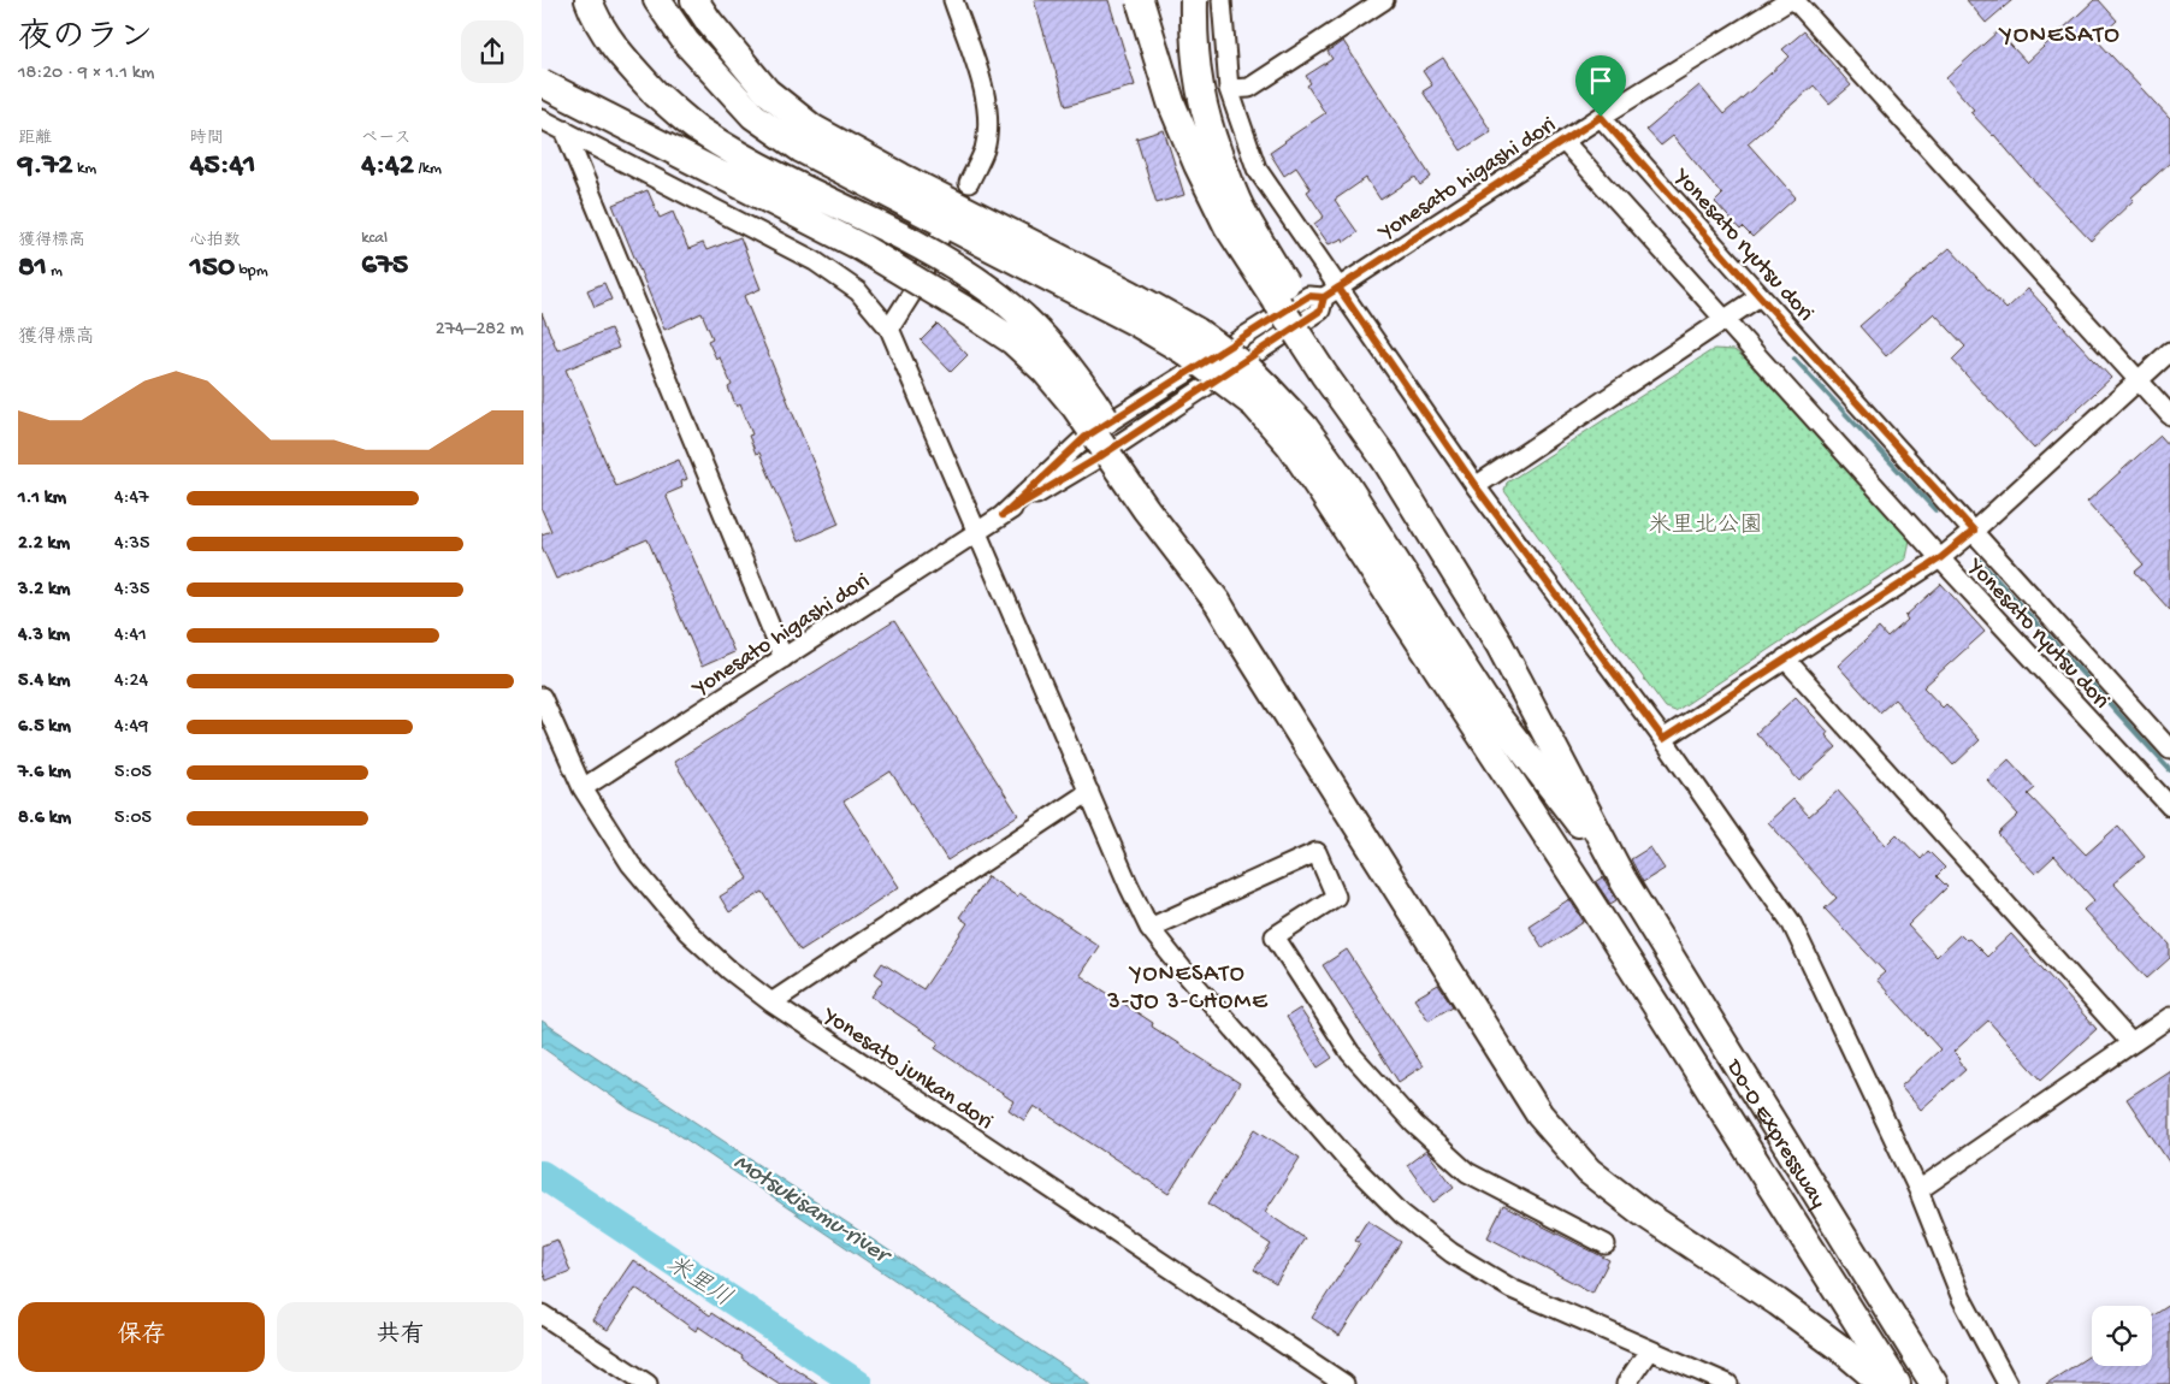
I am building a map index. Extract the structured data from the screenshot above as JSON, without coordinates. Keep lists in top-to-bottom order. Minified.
{"streets":{"highway":["Do-O Expressway"],"street":["Yonesato higashi dori","Yonesato ryutsu dori","Yonesato junkan dori"]},"crossings":[["Yonesato higashi dori","Yonesato ryutsu dori"],["Yonesato higashi dori","Yonesato junkan dori"]],"districts":["YONESATO","YONESATO 3-JO 3-CHOME"],"water":["Motsukisamu-river","米里川"],"parks":["米里北公園"],"page":{"heading":["夜のラン","18:20 · 9 × 1.1 km"],"stats":[["距離","9.72 km"],["時間","45:41"],["ペース","4:42 /km"],["獲得標高","81 m"],["心拍数","150 bpm"],["kcal","675"]],"chart":["獲得標高","274–282 m"],"list":[{"name":"1.1 km","note":"4:47"},{"name":"2.2 km","note":"4:35"},{"name":"3.2 km","note":"4:35"},{"name":"4.3 km","note":"4:41"},{"name":"5.4 km","note":"4:24"},{"name":"6.5 km","note":"4:49"},{"name":"7.6 km","note":"5:05"},{"name":"8.6 km","note":"5:05"}],"buttons":["保存","共有"]}}
